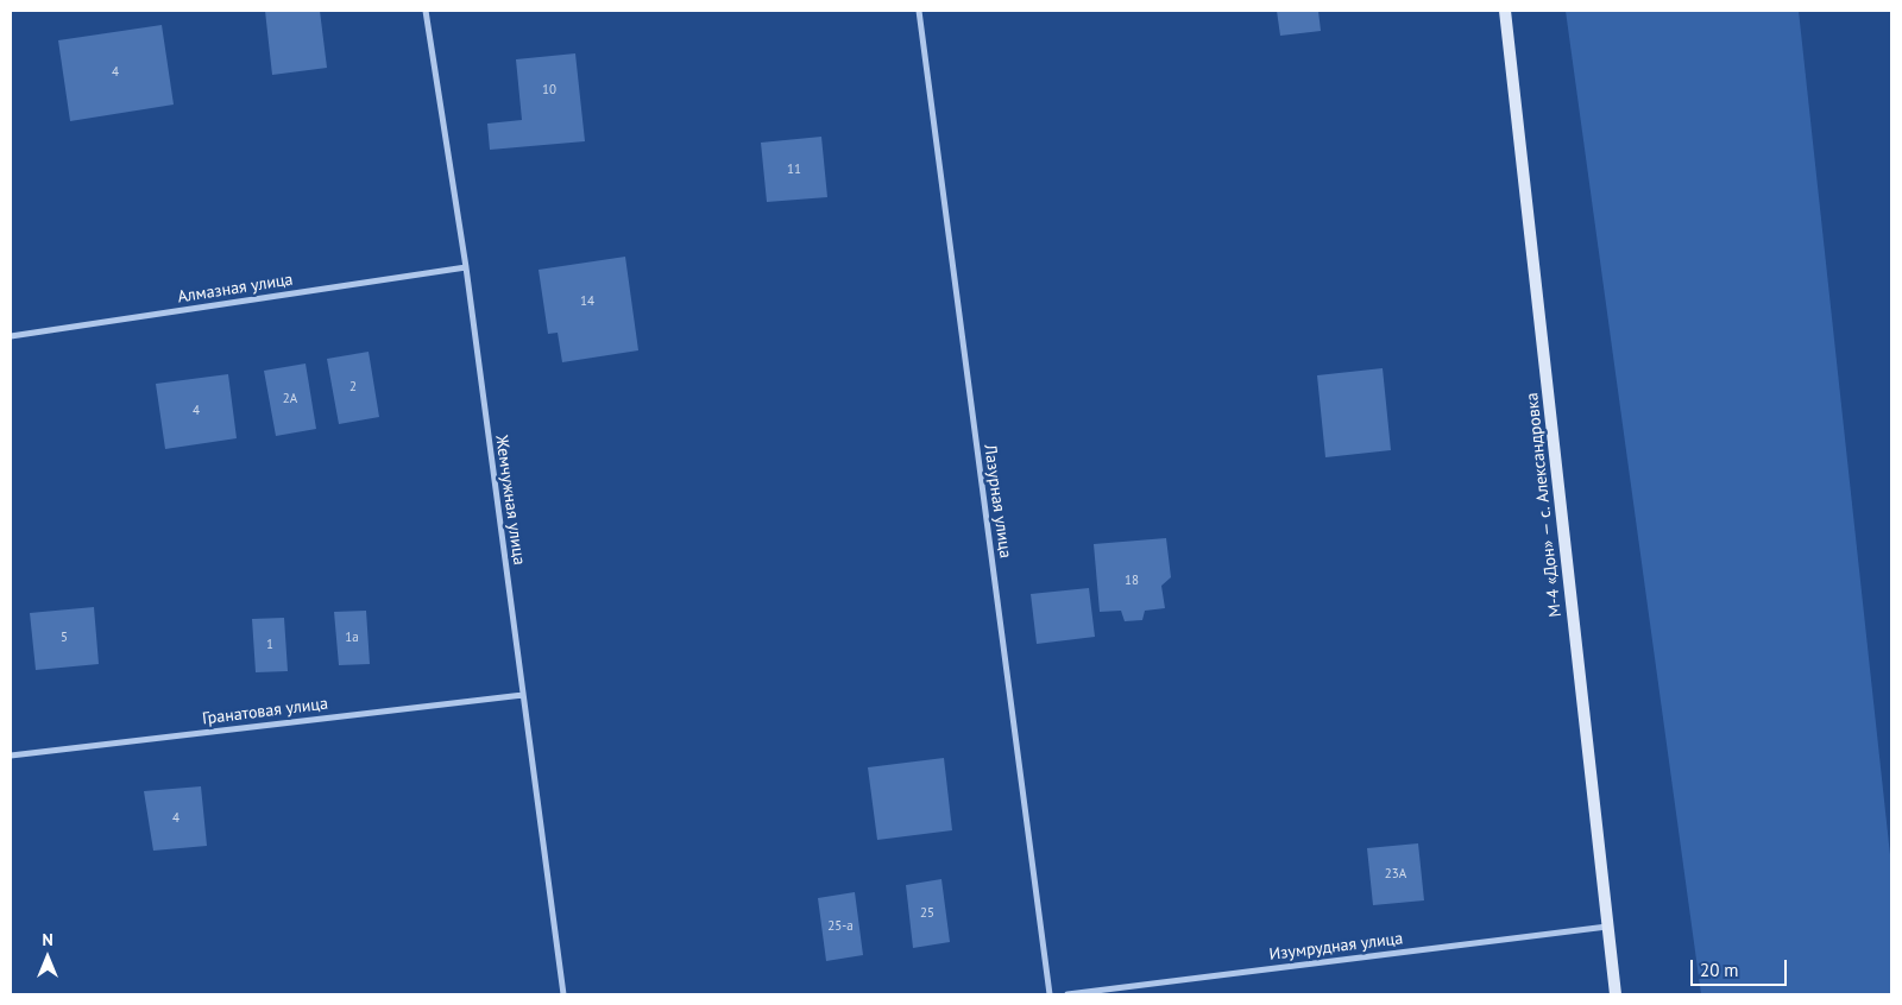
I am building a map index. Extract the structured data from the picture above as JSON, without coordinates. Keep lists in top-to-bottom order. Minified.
{"streets":{"main road":["М-4 «Дон» — с. Александровка"],"street":["Алмазная улица","Жемчужная улица","Лазурная улица","Гранатовая улица","Изумрудная улица"]},"crossings":[["Алмазная улица","Жемчужная улица"],["Жемчужная улица","Гранатовая улица"],["М-4 «Дон» — с. Александровка","Изумрудная улица"]],"house_numbers":["4","10","11","14","2","2А","4","18","5","1а","1","4","23А","25","25-а"],"scale_bar":"20 m","north":"top"}
